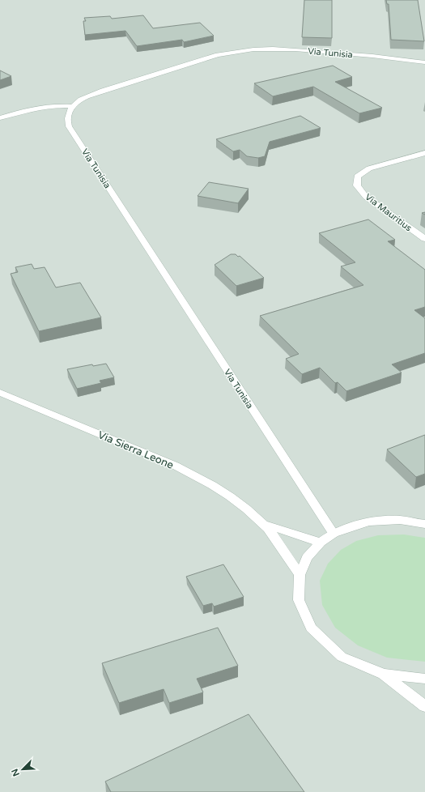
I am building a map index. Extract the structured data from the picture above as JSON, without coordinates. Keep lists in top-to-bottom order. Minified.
{"streets":{"street":["Via Tunisia","Via Mauritius","Via Sierra Leone"]},"north":"bottom left"}
